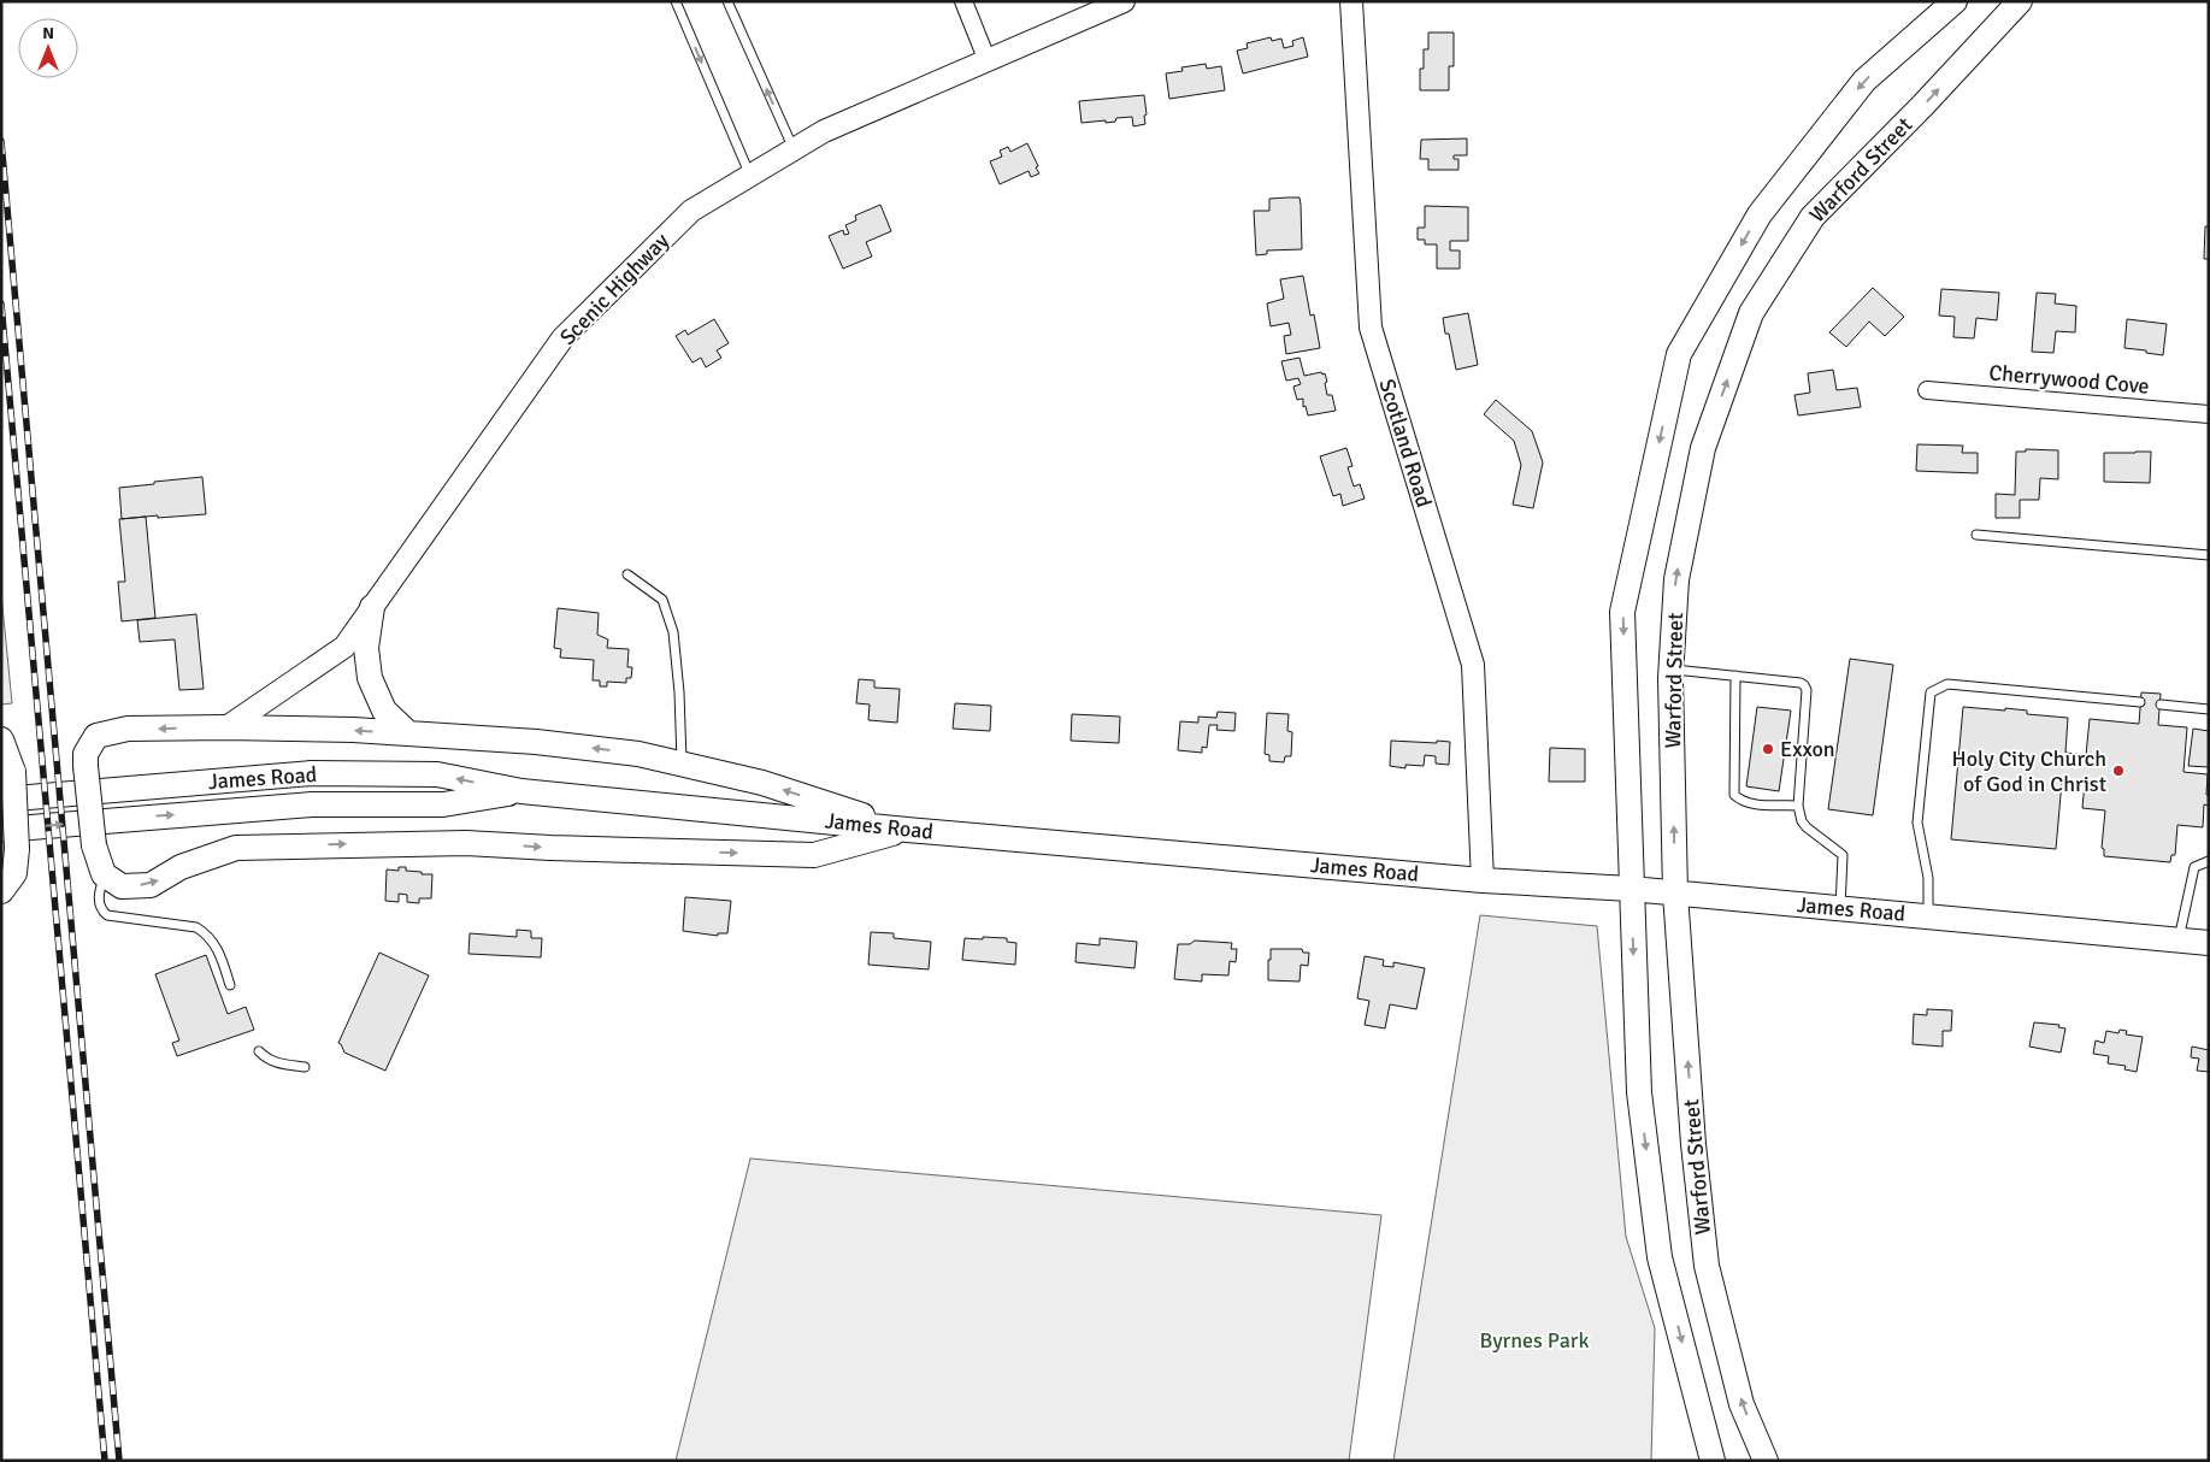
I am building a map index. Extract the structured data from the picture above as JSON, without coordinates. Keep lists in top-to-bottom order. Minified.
{"streets":{"main road":["Warford Street","James Road"],"street":["Scenic Highway","Cherrywood Cove","Scotland Road"]},"crossings":[["Warford Street","James Road"],["Scotland Road","James Road"]],"parks":["Byrnes Park"],"places":["Exxon","Holy City Church of God in Christ"],"north":"top"}
